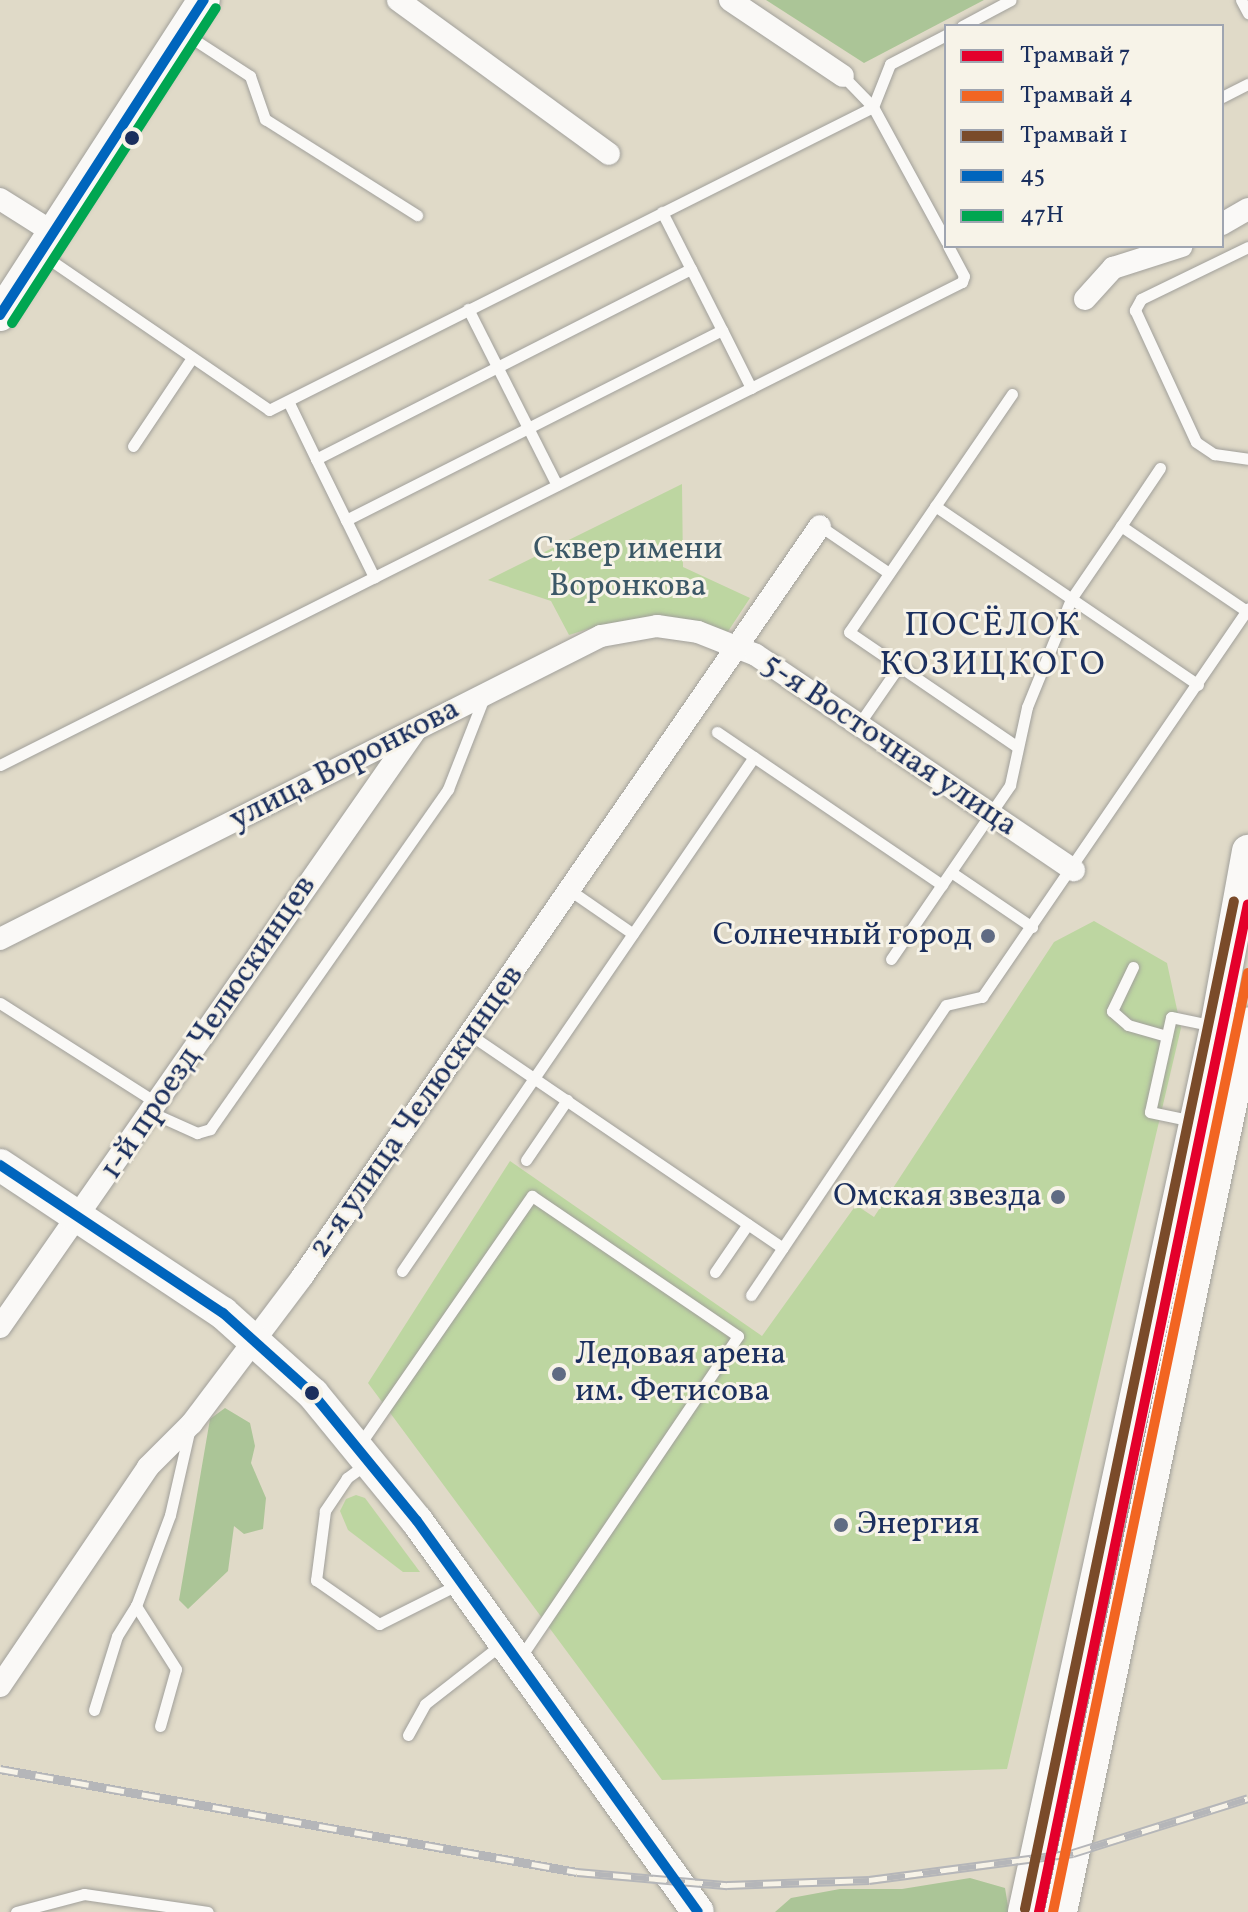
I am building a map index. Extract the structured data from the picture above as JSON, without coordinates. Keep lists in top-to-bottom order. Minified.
{"streets":{"street":["5-я Восточная улица","улица Воронкова","1-й проезд Челюскинцев","2-я улица Челюскинцев"]},"crossings":[["5-я Восточная улица","улица Воронкова"],["5-я Восточная улица","2-я улица Челюскинцев"],["улица Воронкова","1-й проезд Челюскинцев"]],"districts":["ПОСЁЛОК КОЗИЦКОГО"],"parks":["Сквер имени Воронкова"],"places":["Солнечный город","Омская звезда","Ледовая арена им. Фетисова","Энергия"],"lines":["transit line 45","transit line 47Н","tram line 1","tram line 7","tram line 4"],"legend":["Трамвай 7","Трамвай 4","Трамвай 1","45","47Н"]}
